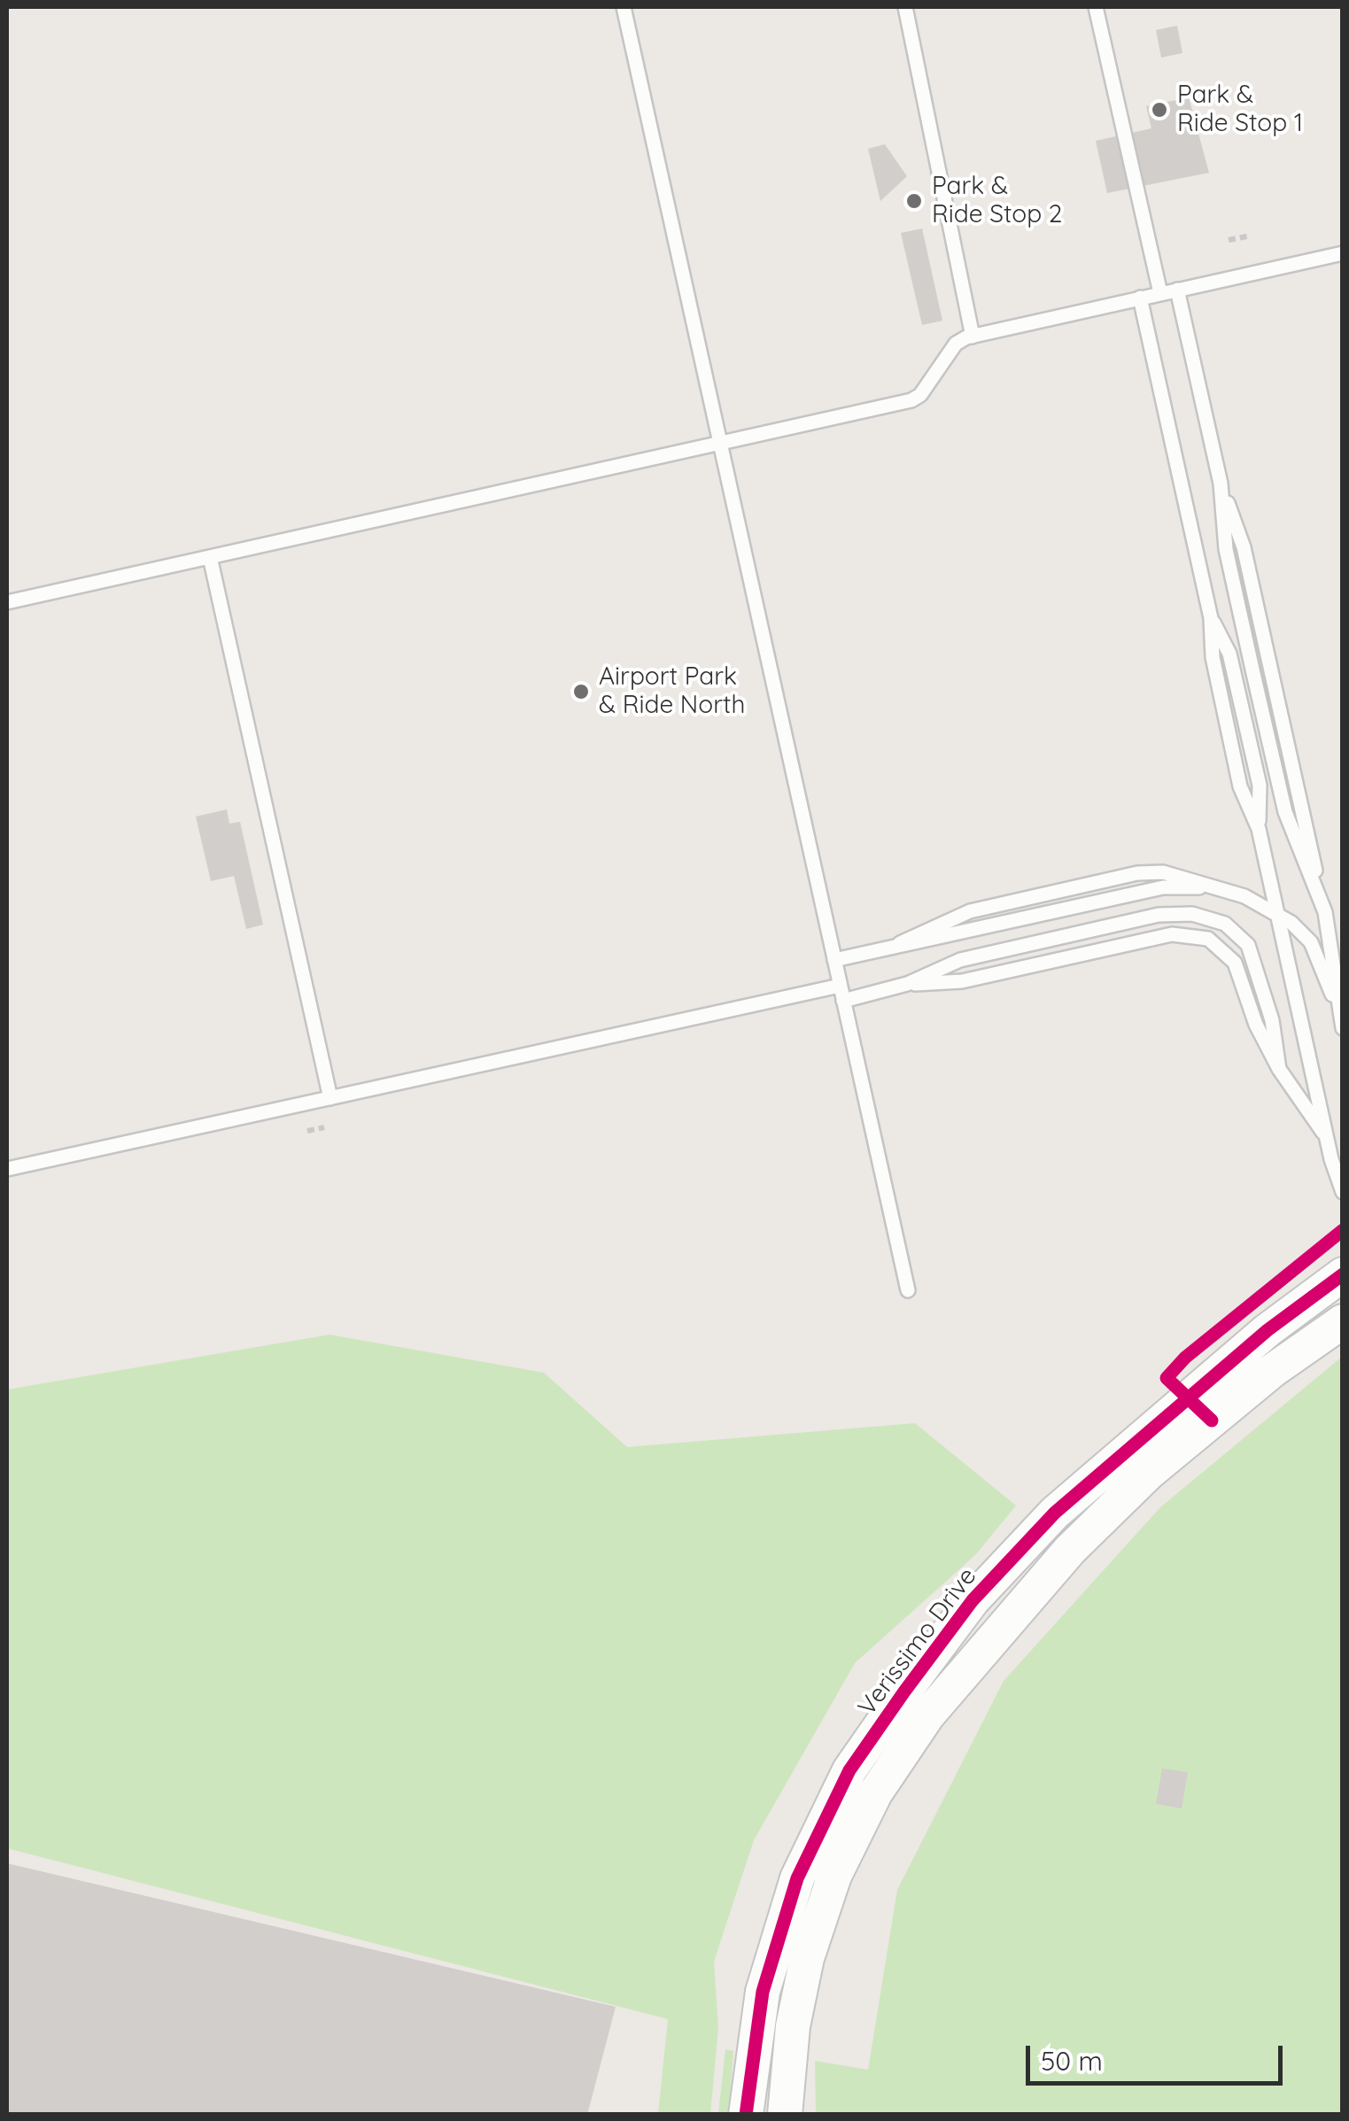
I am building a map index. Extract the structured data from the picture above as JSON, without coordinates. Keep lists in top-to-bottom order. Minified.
{"streets":{"street":["Verissimo Drive"]},"places":["Park & Ride Stop 1","Park & Ride Stop 2","Airport Park & Ride North"],"scale_bar":"50 m"}
